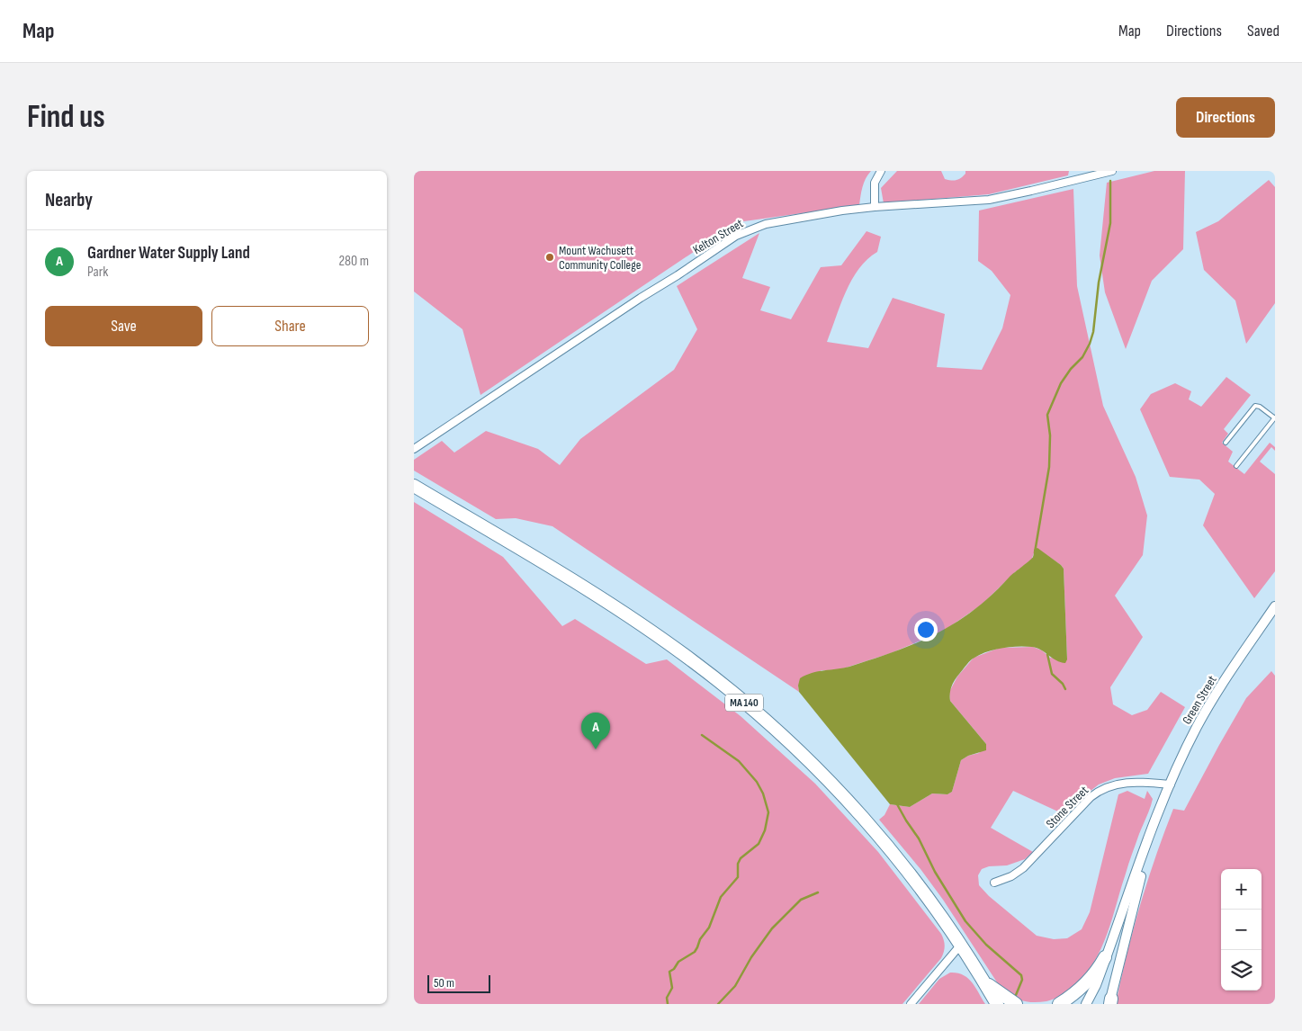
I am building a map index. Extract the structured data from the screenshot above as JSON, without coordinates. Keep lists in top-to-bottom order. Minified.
{"streets":{"highway":["MA 140"],"street":["Kelton Street","Green Street","Stone Street"]},"crossings":[["Green Street","Stone Street"]],"places":["Mount Wachusett Community College"],"scale_bar":"50 m","page":{"header":"Map","nav":["Map","Directions","Saved"],"buttons":["Directions",["Save","Share"]],"title":"Find us","heading":"Nearby","list":[{"mark":"A","name":"Gardner Water Supply Land","note":"Park","value":"280 m"}],"pins":"A","map_buttons":["+","−"],"scale":"50 m"}}
